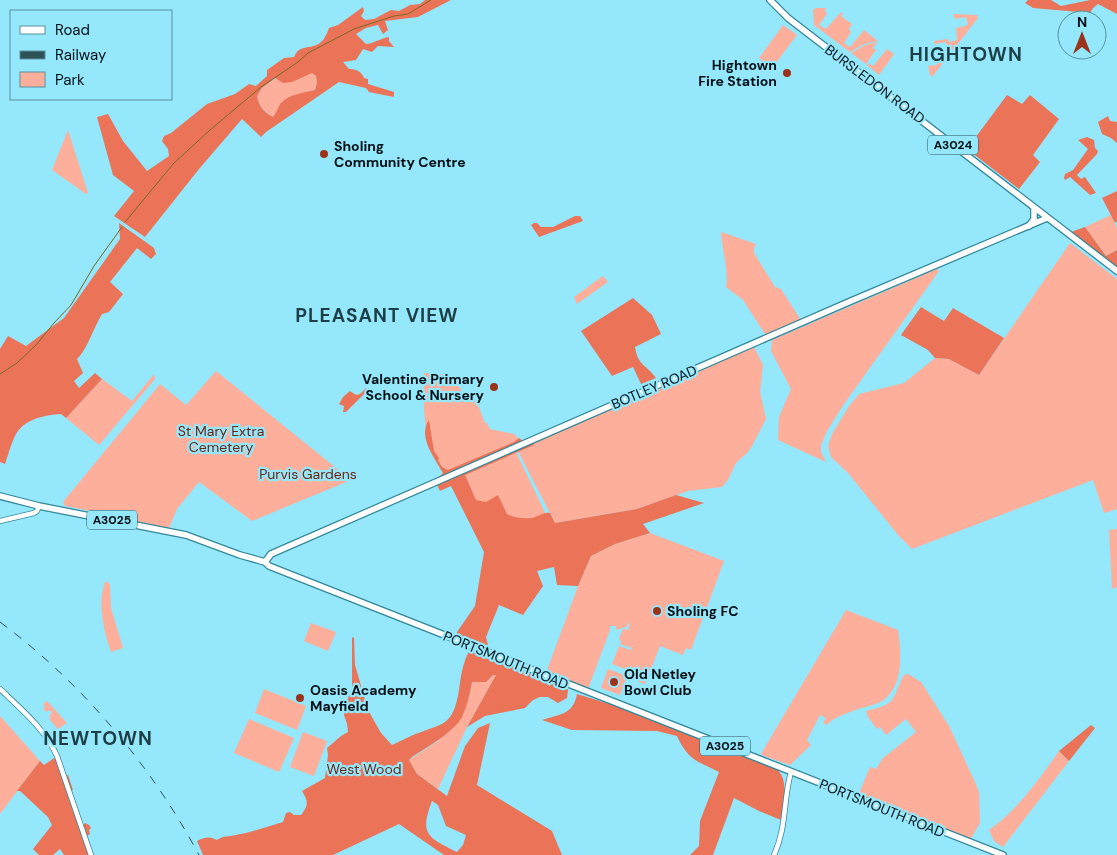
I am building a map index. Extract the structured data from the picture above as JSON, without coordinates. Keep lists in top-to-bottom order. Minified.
{"streets":{"main road":["BURSLEDON ROAD","A3024","BOTLEY ROAD","A3025","PORTSMOUTH ROAD"]},"crossings":[["BURSLEDON ROAD","BOTLEY ROAD"],["BOTLEY ROAD","PORTSMOUTH ROAD"]],"districts":["HIGHTOWN","PLEASANT VIEW","NEWTOWN"],"parks":["St Mary Extra Cemetery","Purvis Gardens","West Wood"],"places":["Hightown Fire Station","Sholing Community Centre","Valentine Primary School & Nursery","Sholing FC","Old Netley Bowl Club","Oasis Academy Mayfield"],"legend":["Road","Railway","Park"],"north":"top"}
